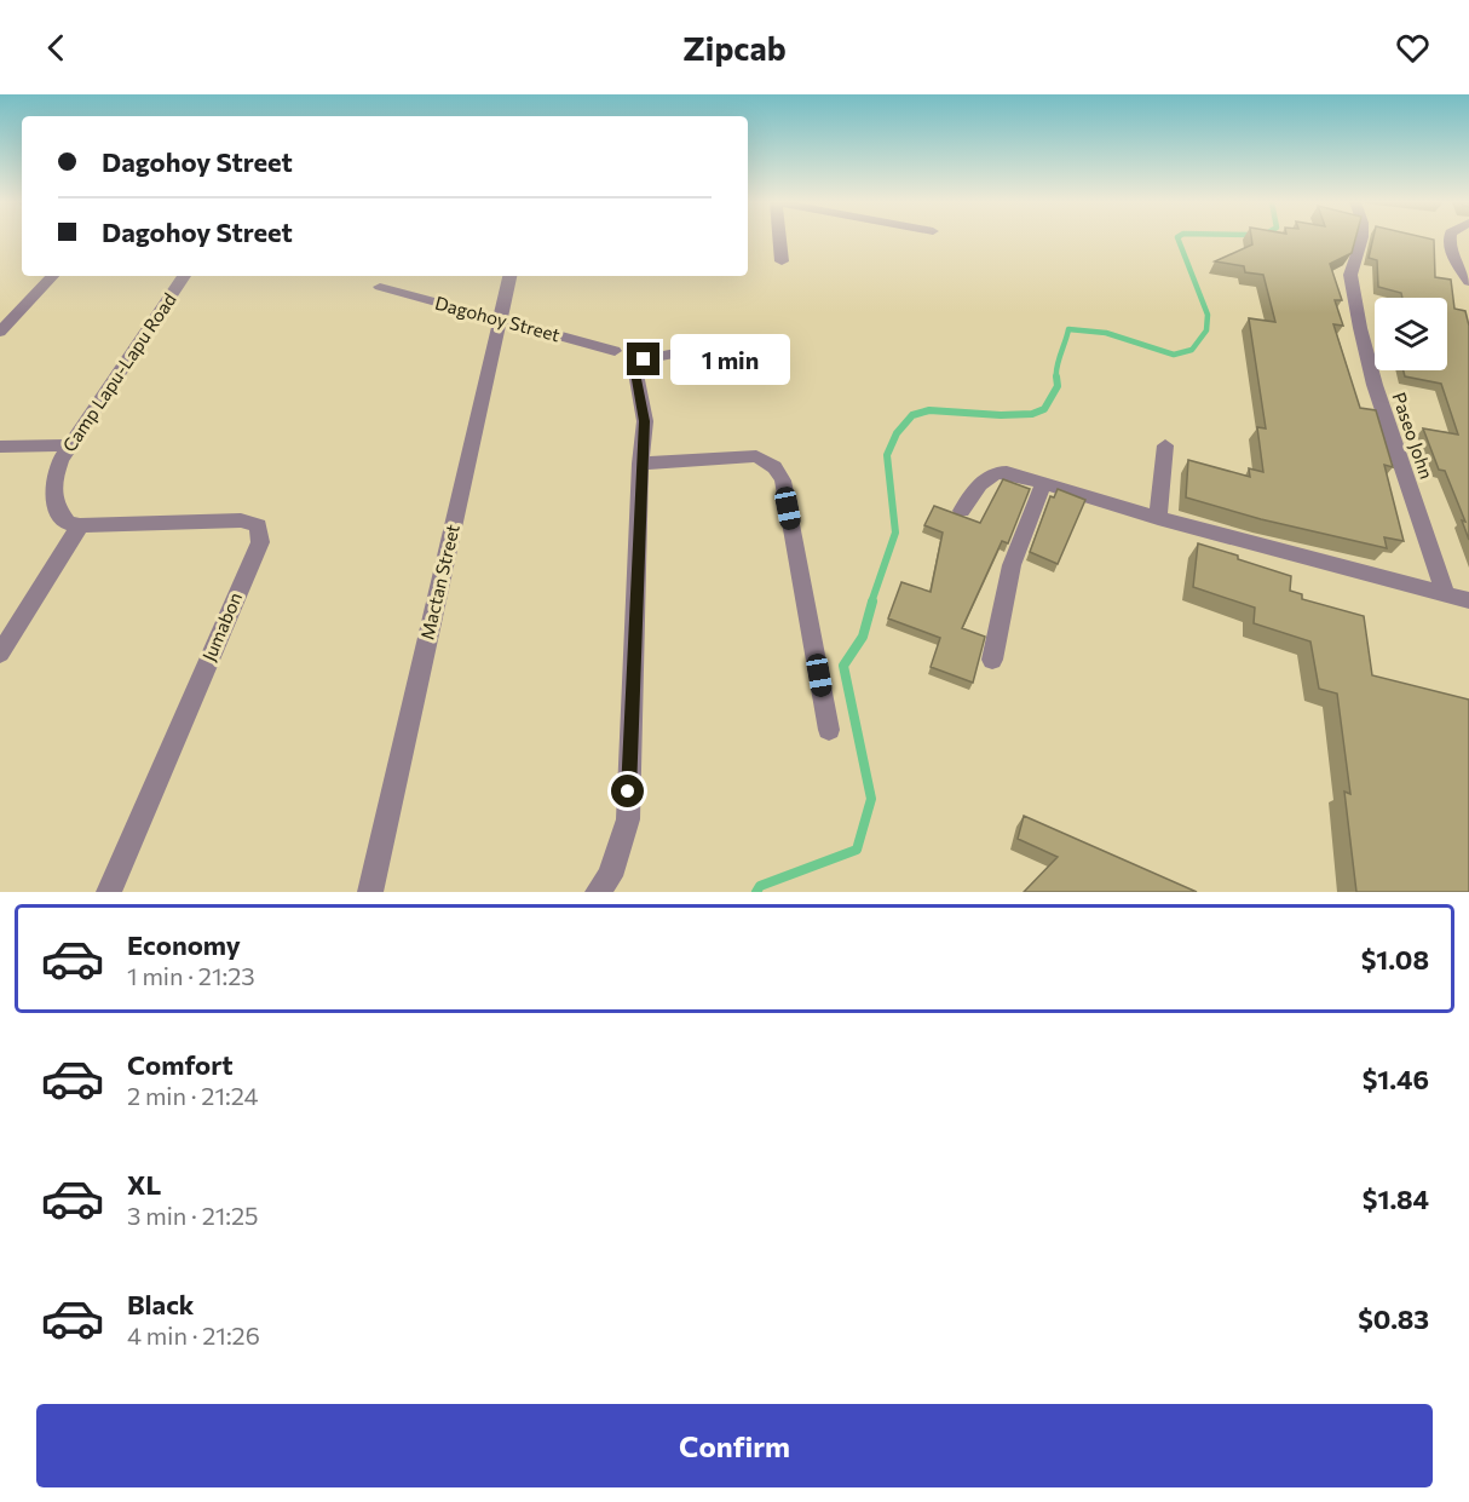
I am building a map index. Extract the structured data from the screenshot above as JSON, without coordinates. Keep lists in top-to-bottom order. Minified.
{"streets":{"street":["Dagohoy Street","Camp Lapu-Lapu Road","Paseo John","Mactan Street","Jumabon"]},"crossings":[["Dagohoy Street","Mactan Street"],["Camp Lapu-Lapu Road","Jumabon"]],"page":{"header":"Zipcab","banner":["Dagohoy Street","Dagohoy Street"],"bubble":"1 min","list":[{"name":"Economy","note":"1 min · 21:23","value":"$1.08"},{"name":"Comfort","note":"2 min · 21:24","value":"$1.46"},{"name":"XL","note":"3 min · 21:25","value":"$1.84"},{"name":"Black","note":"4 min · 21:26","value":"$0.83"}],"buttons":"Confirm"}}
